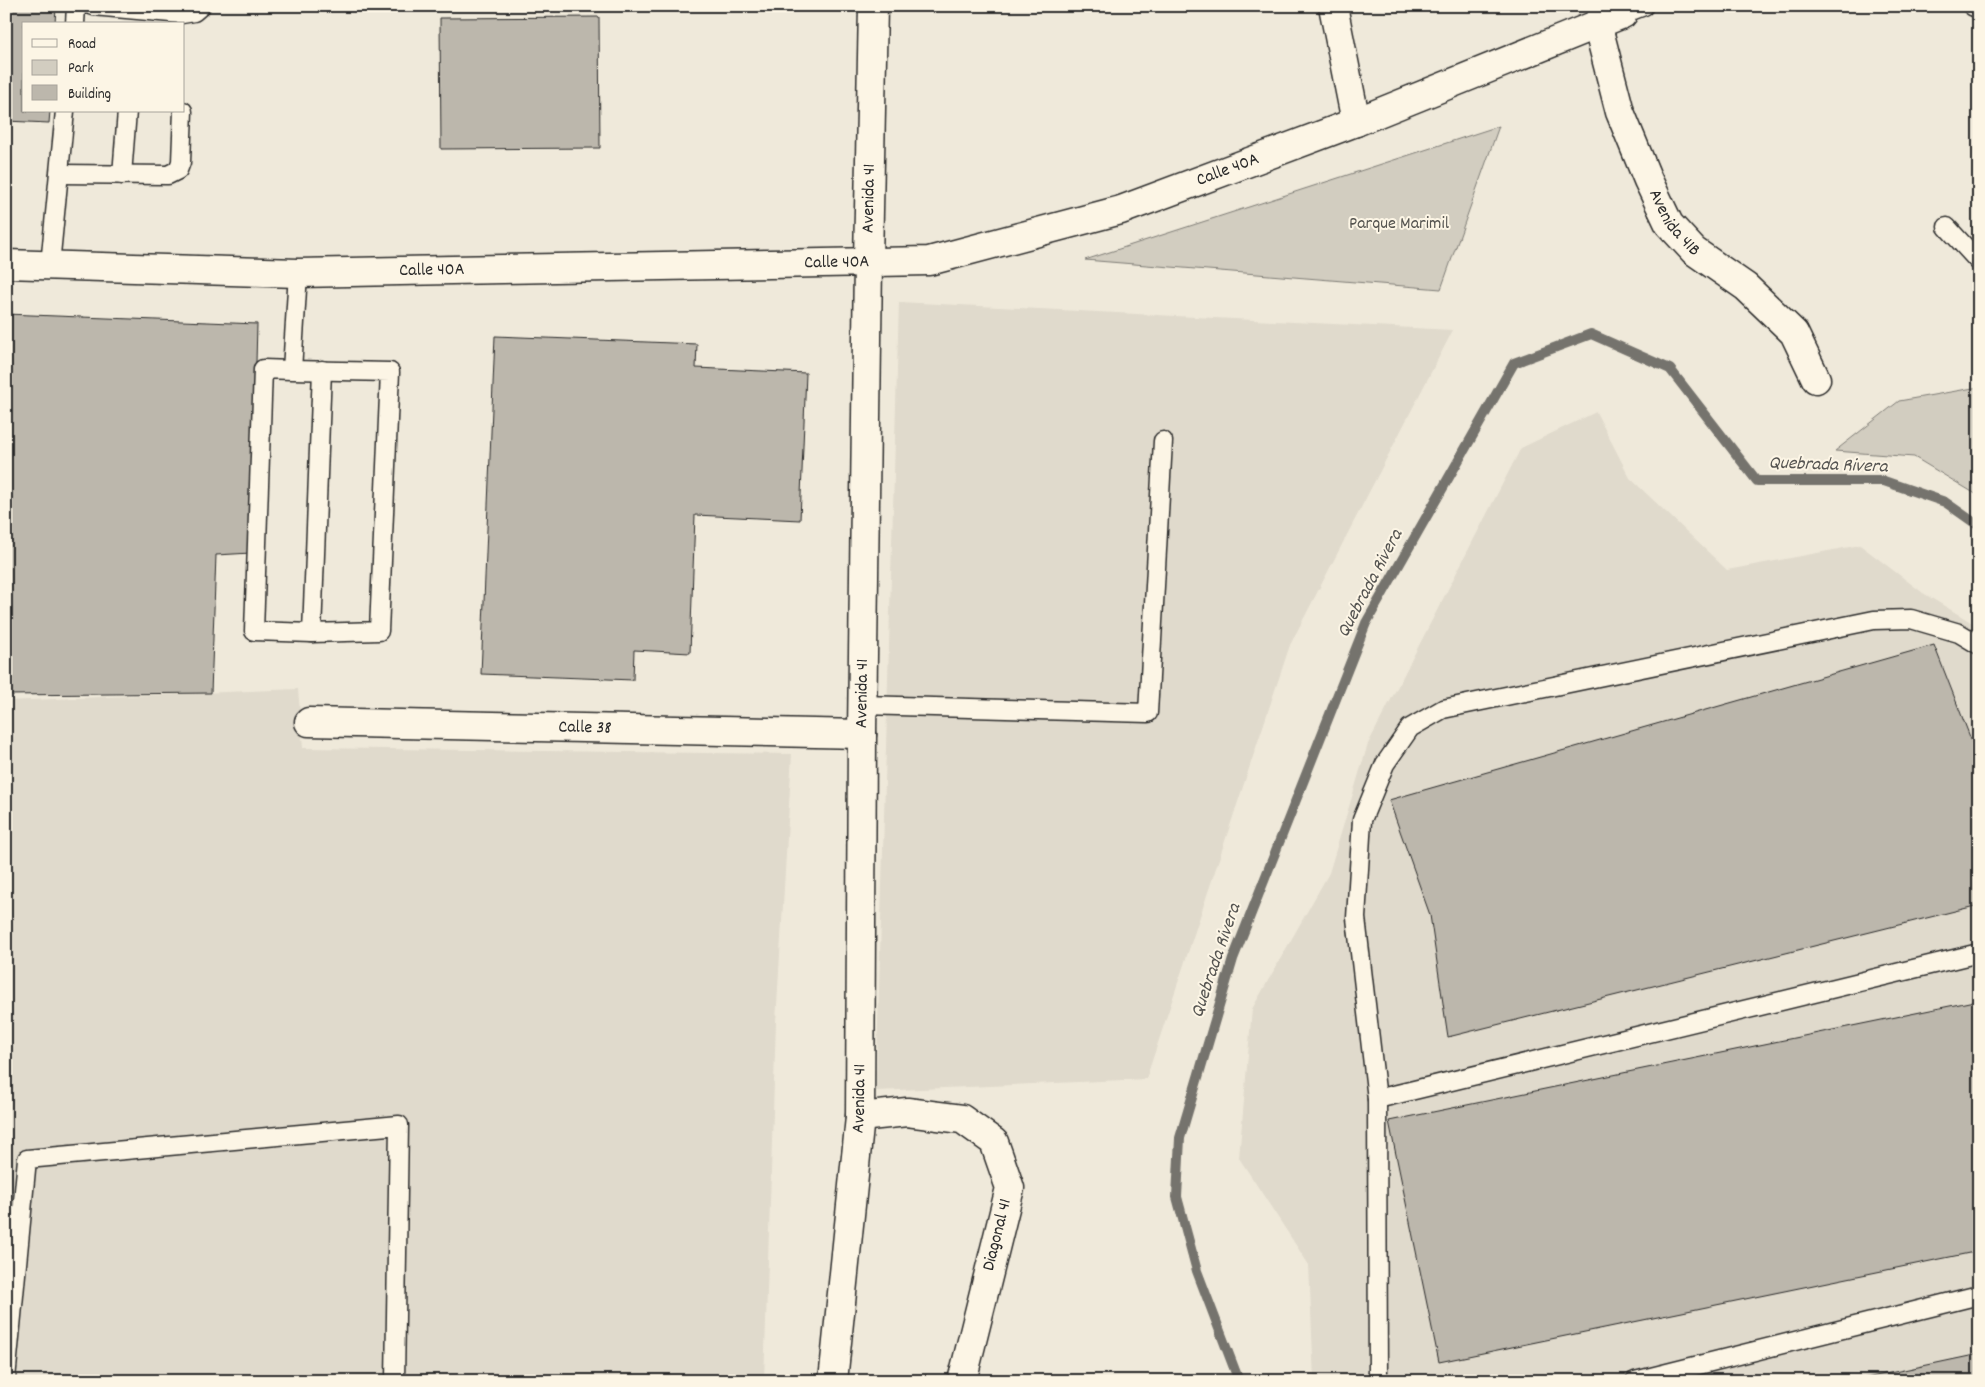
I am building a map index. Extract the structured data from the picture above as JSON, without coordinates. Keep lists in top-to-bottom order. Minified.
{"streets":{"street":["Calle 40A","Avenida 41","Avenida 41B","Calle 38","Diagonal 41"]},"crossings":[["Calle 40A","Avenida 41"],["Calle 40A","Avenida 41B"],["Avenida 41","Calle 38"],["Avenida 41","Diagonal 41"]],"water":["Quebrada Rivera"],"parks":["Parque Marimil"],"legend":["Road","Park","Building"]}
